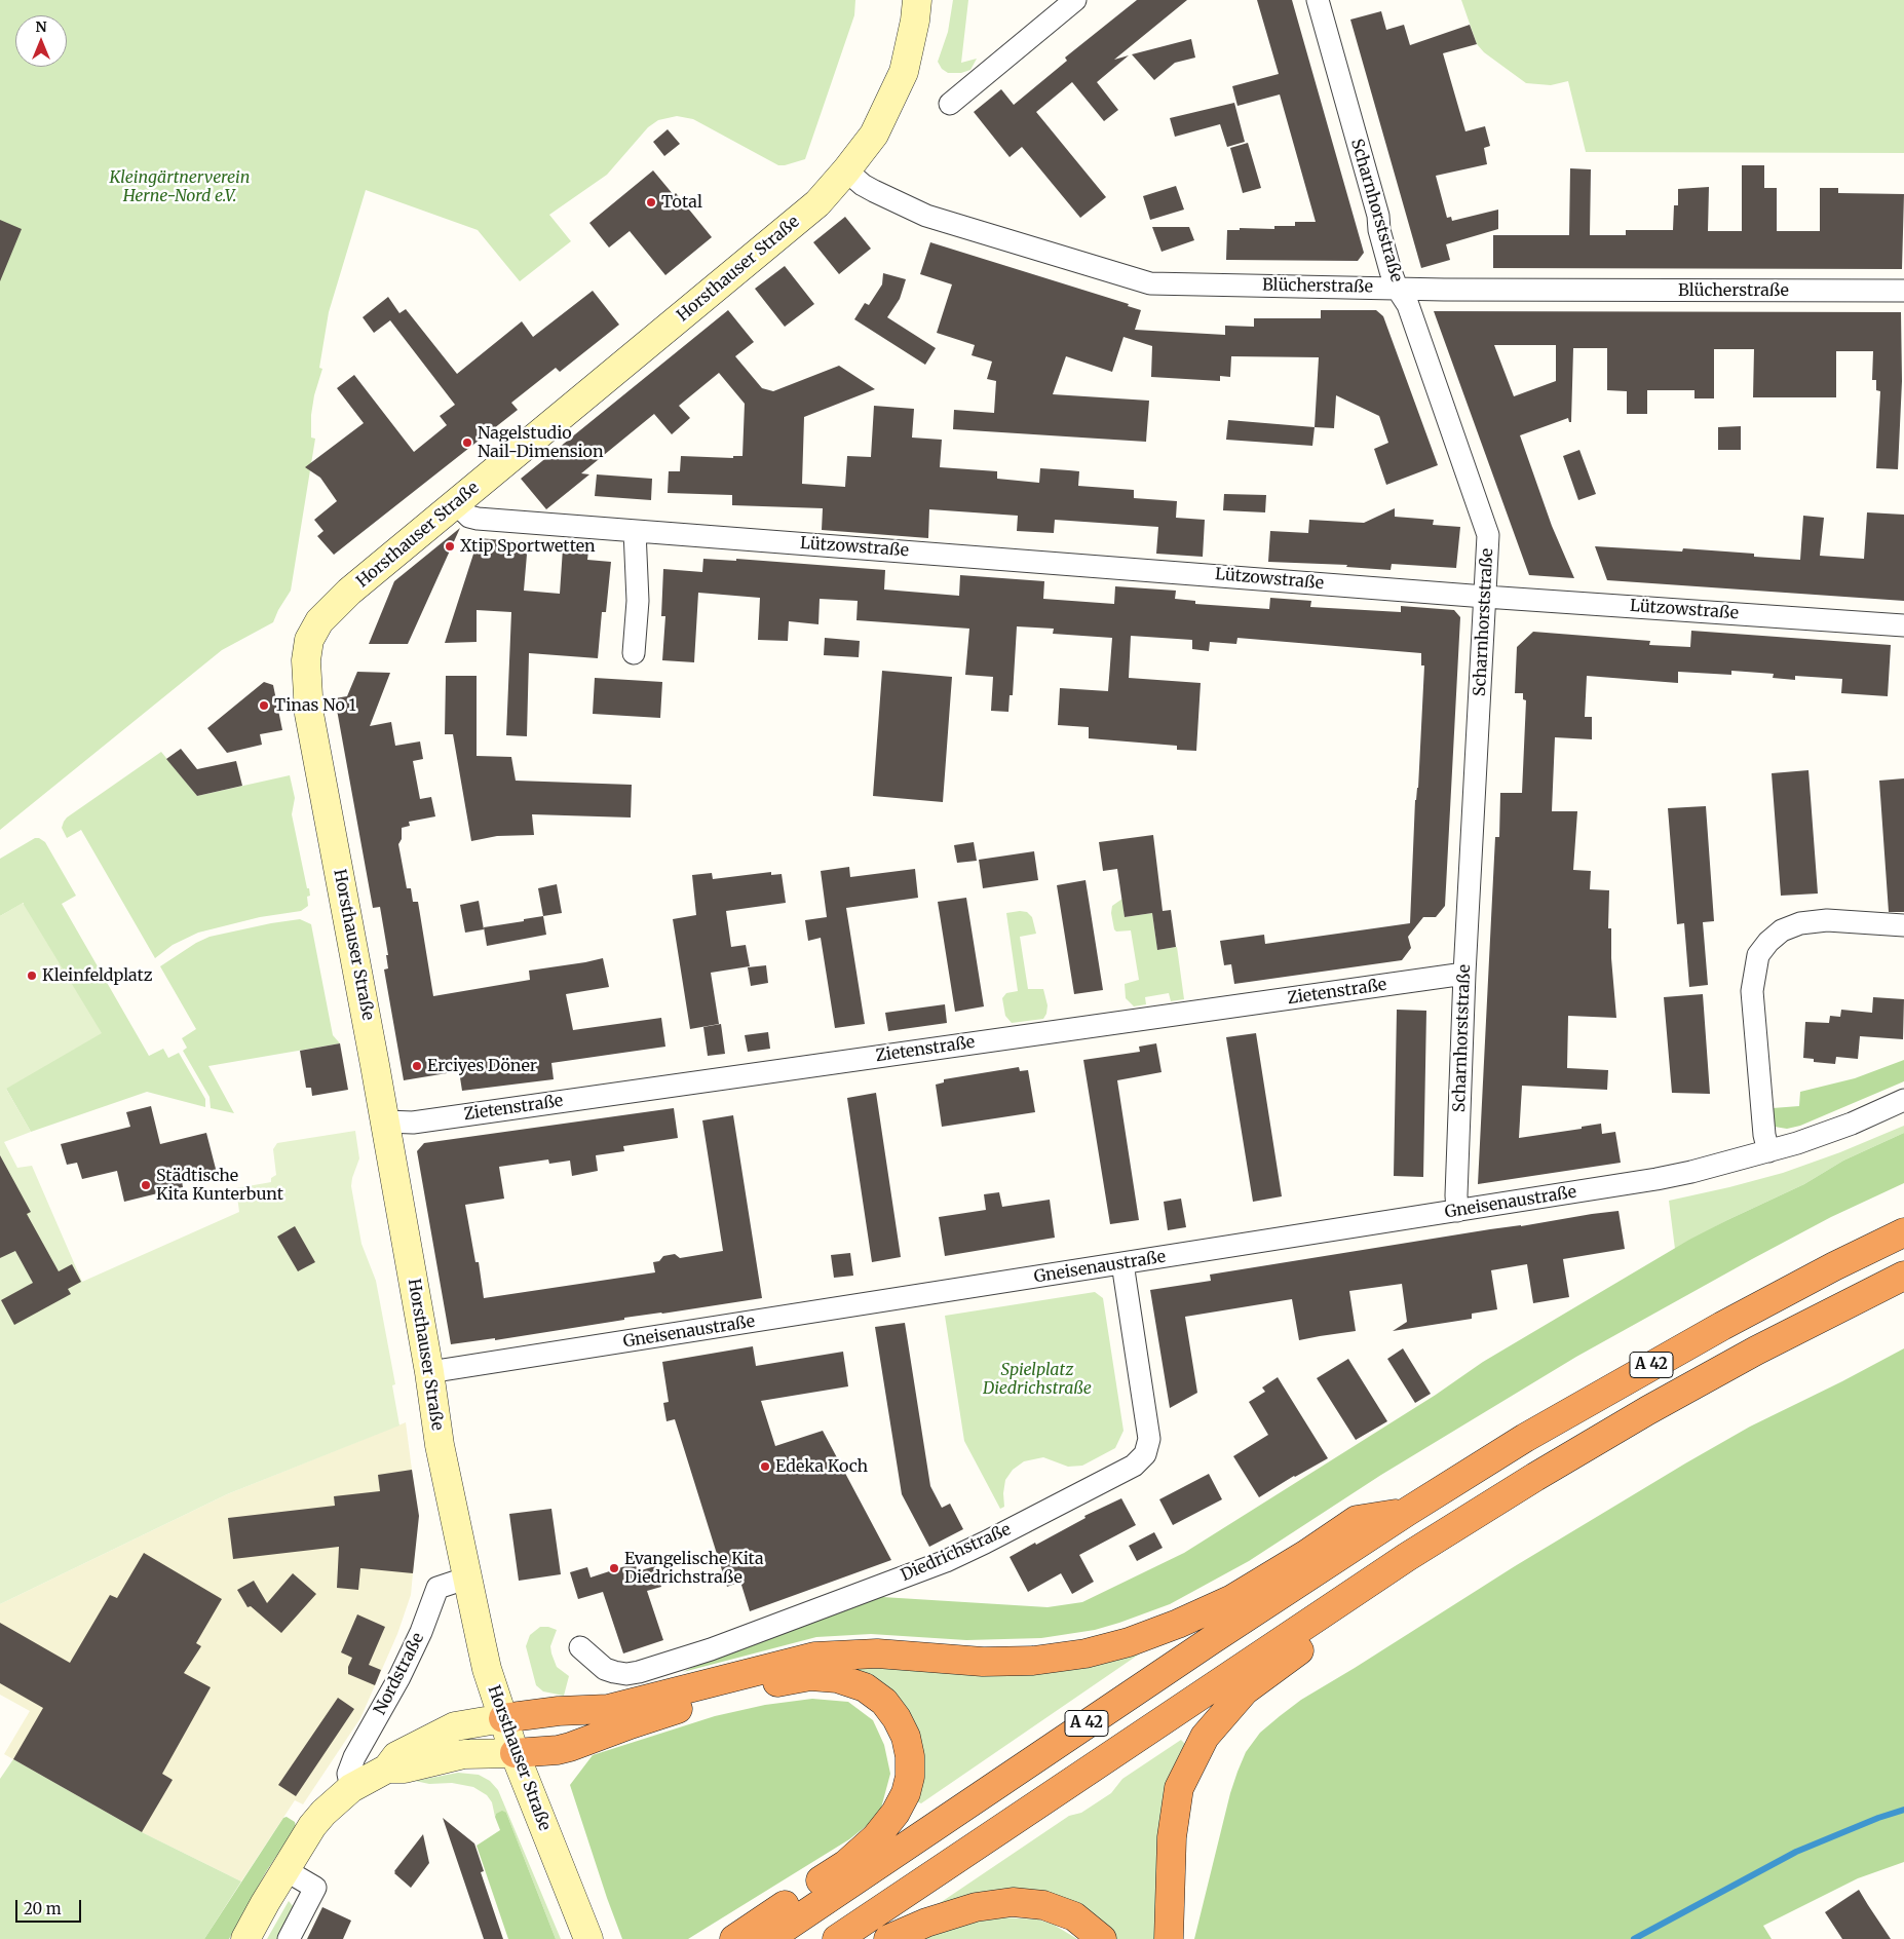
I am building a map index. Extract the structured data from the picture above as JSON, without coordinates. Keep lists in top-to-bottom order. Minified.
{"streets":{"highway":["A 42"],"main road":["Horsthauser Straße"],"street":["Scharnhorststraße","Blücherstraße","Lützowstraße","Zietenstraße","Gneisenaustraße","Diedrichstraße","Nordstraße"]},"crossings":[["Scharnhorststraße","Blücherstraße"],["Scharnhorststraße","Lützowstraße"],["Scharnhorststraße","Zietenstraße"],["Scharnhorststraße","Gneisenaustraße"],["Horsthauser Straße","Blücherstraße"],["Horsthauser Straße","Lützowstraße"],["Horsthauser Straße","Zietenstraße"],["Horsthauser Straße","Gneisenaustraße"],["Horsthauser Straße","Nordstraße"],["Gneisenaustraße","Diedrichstraße"]],"parks":["Kleingärtnerverein Herne-Nord e.V.","Spielplatz Diedrichstraße"],"places":["Total","Nagelstudio Nail-Dimension","Xtip Sportwetten","Tinas No 1","Kleinfeldplatz","Erciyes Döner","Städtische Kita Kunterbunt","Edeka Koch","Evangelische Kita Diedrichstraße"],"scale_bar":"20 m","north":"top"}
